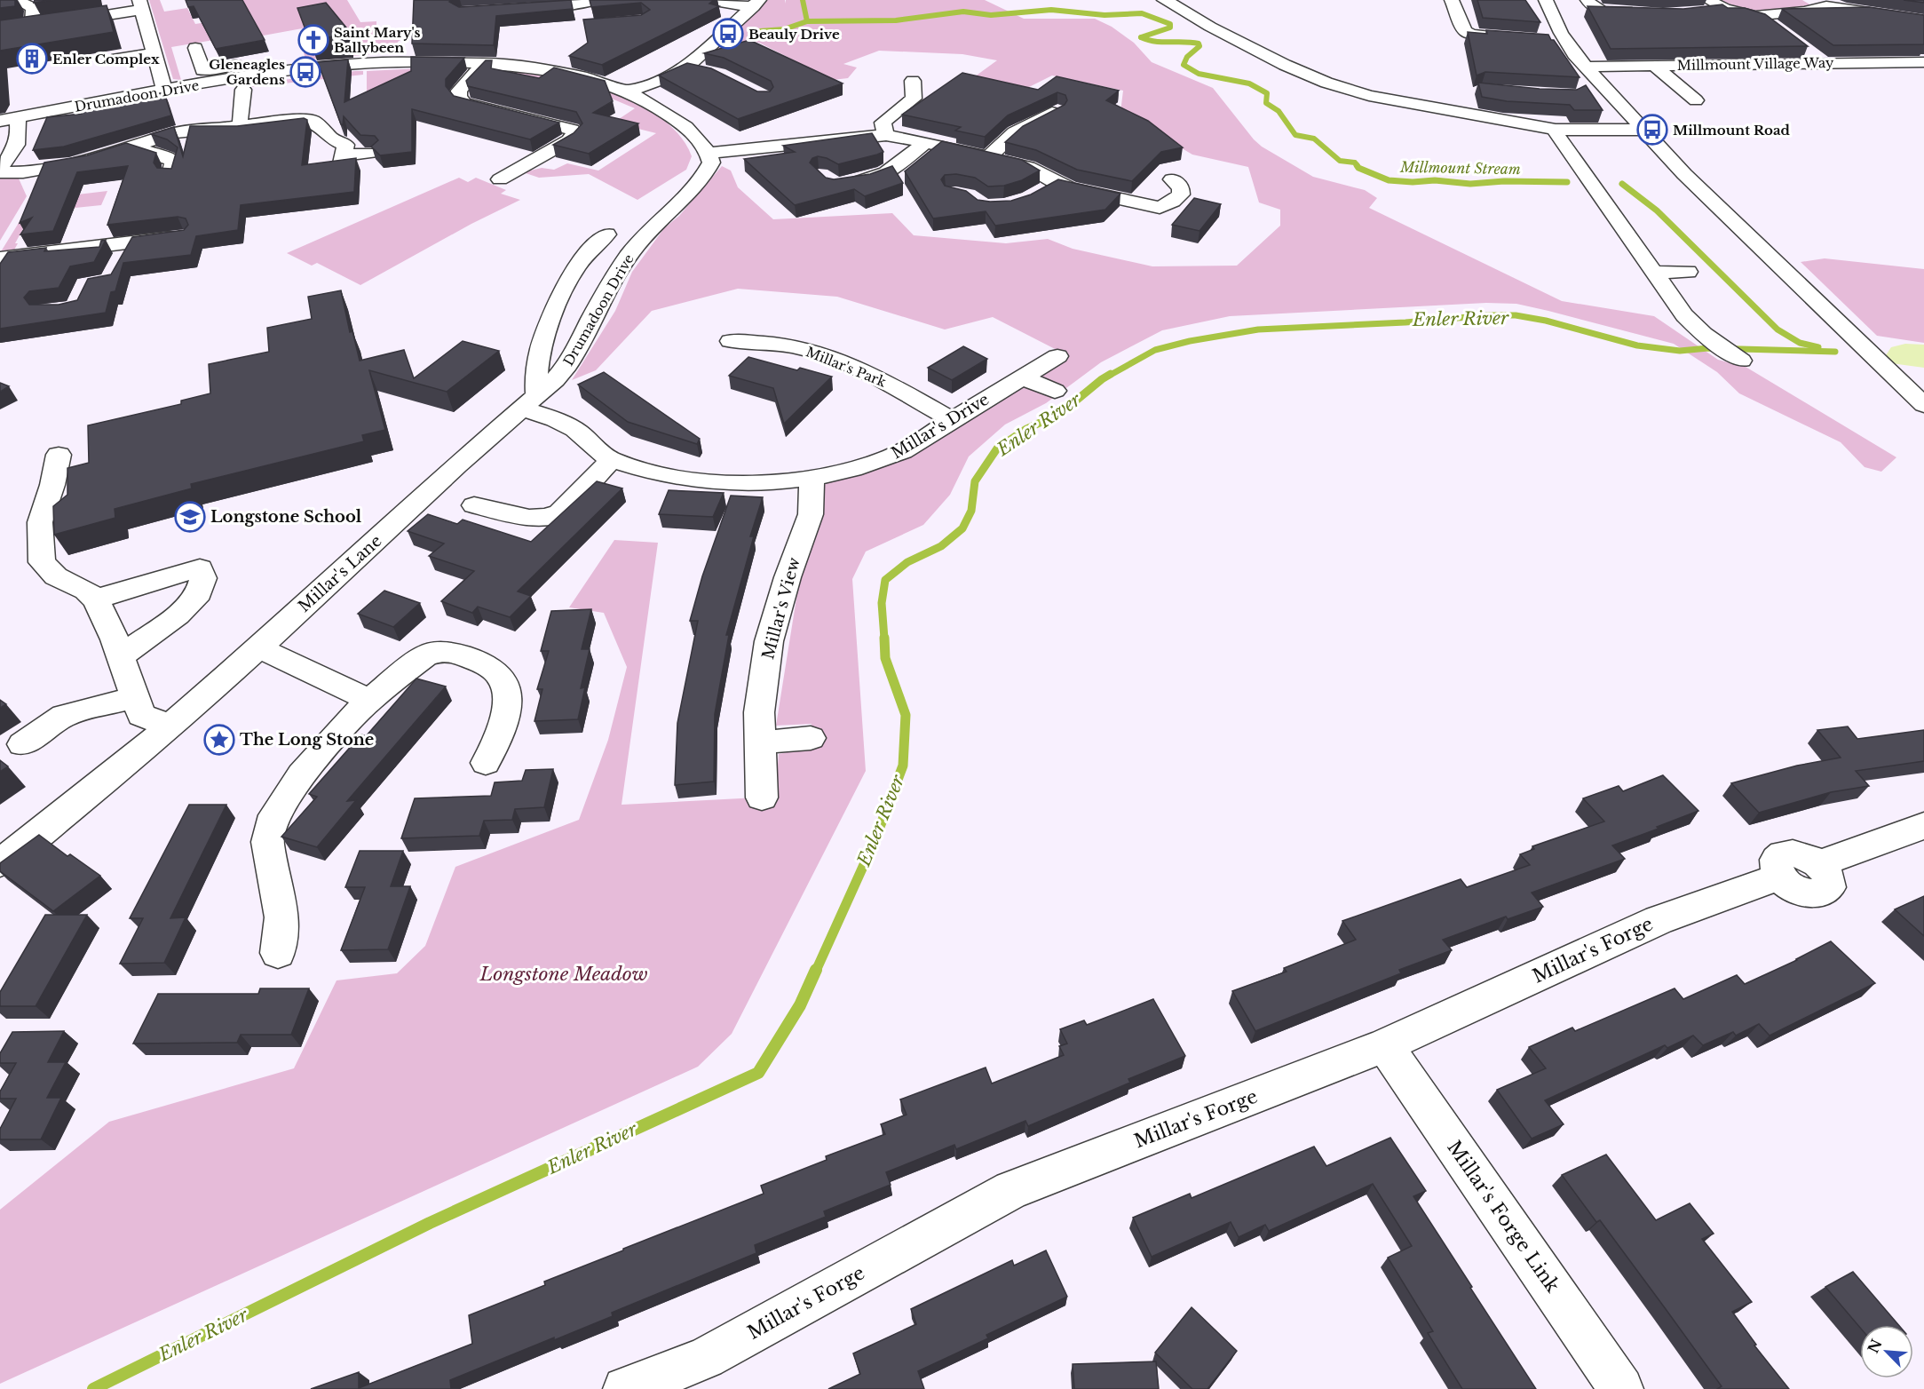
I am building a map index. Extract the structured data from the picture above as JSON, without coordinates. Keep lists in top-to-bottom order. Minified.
{"streets":{"street":["Millmount Village Way","Drumadoon Drive","Millar's Park","Millar's Drive","Millar's Lane","Millar's View","Millar's Forge","Millar's Forge Link"]},"crossings":[["Drumadoon Drive","Millar's Drive"],["Drumadoon Drive","Millar's Lane"],["Millar's Park","Millar's Drive"],["Millar's Drive","Millar's Lane"],["Millar's Drive","Millar's View"],["Millar's Forge","Millar's Forge Link"]],"water":["Millmount Stream","Enler River"],"parks":["Longstone Meadow"],"places":{"bus stop":["Beauly Drive","Gleneagles Gardens","Millmount Road"],"church":["Saint Mary's Ballybeen"],"building":["Enler Complex"],"school or university":["Longstone School"],"place":["The Long Stone"]},"north":"top left"}
